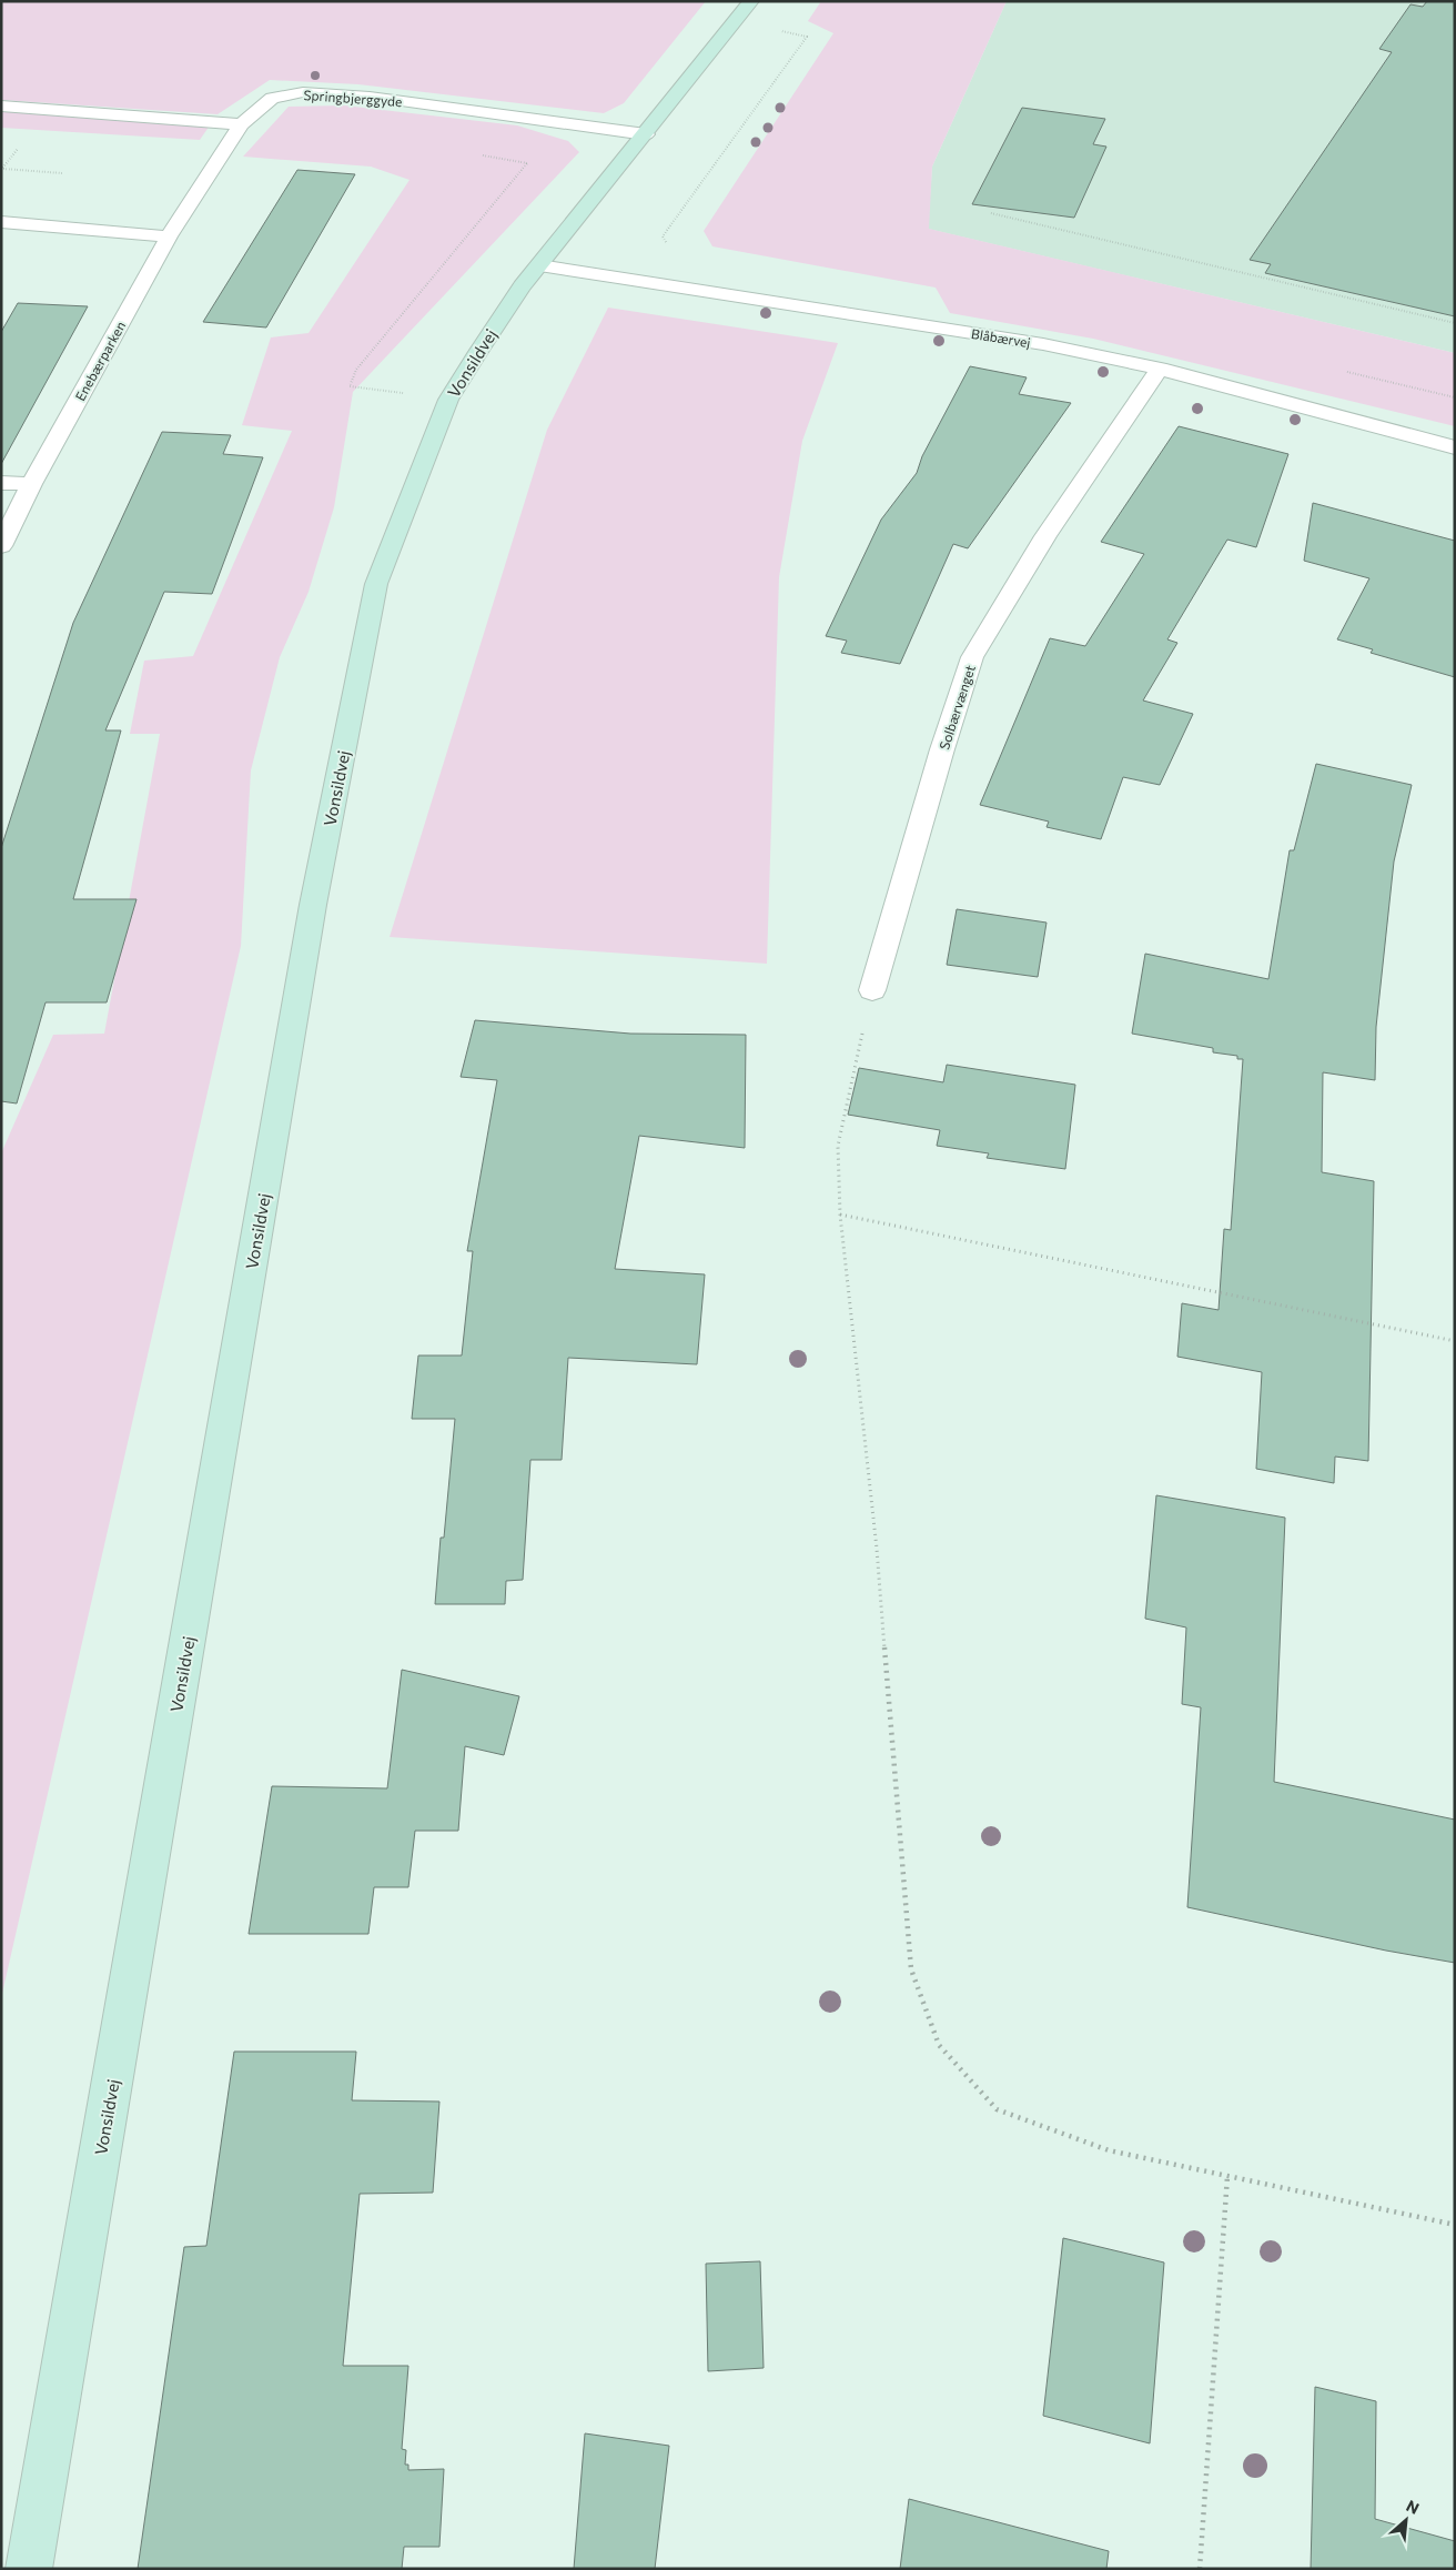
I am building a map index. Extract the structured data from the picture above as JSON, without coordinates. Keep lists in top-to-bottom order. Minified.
{"streets":{"main road":["Vonsildvej"],"street":["Springbjerggyde","Blåbærvej","Enebærparken","Solbærvænget"]},"crossings":[["Springbjerggyde","Enebærparken"],["Springbjerggyde","Vonsildvej"],["Blåbærvej","Vonsildvej"],["Blåbærvej","Solbærvænget"]],"north":"top right"}
